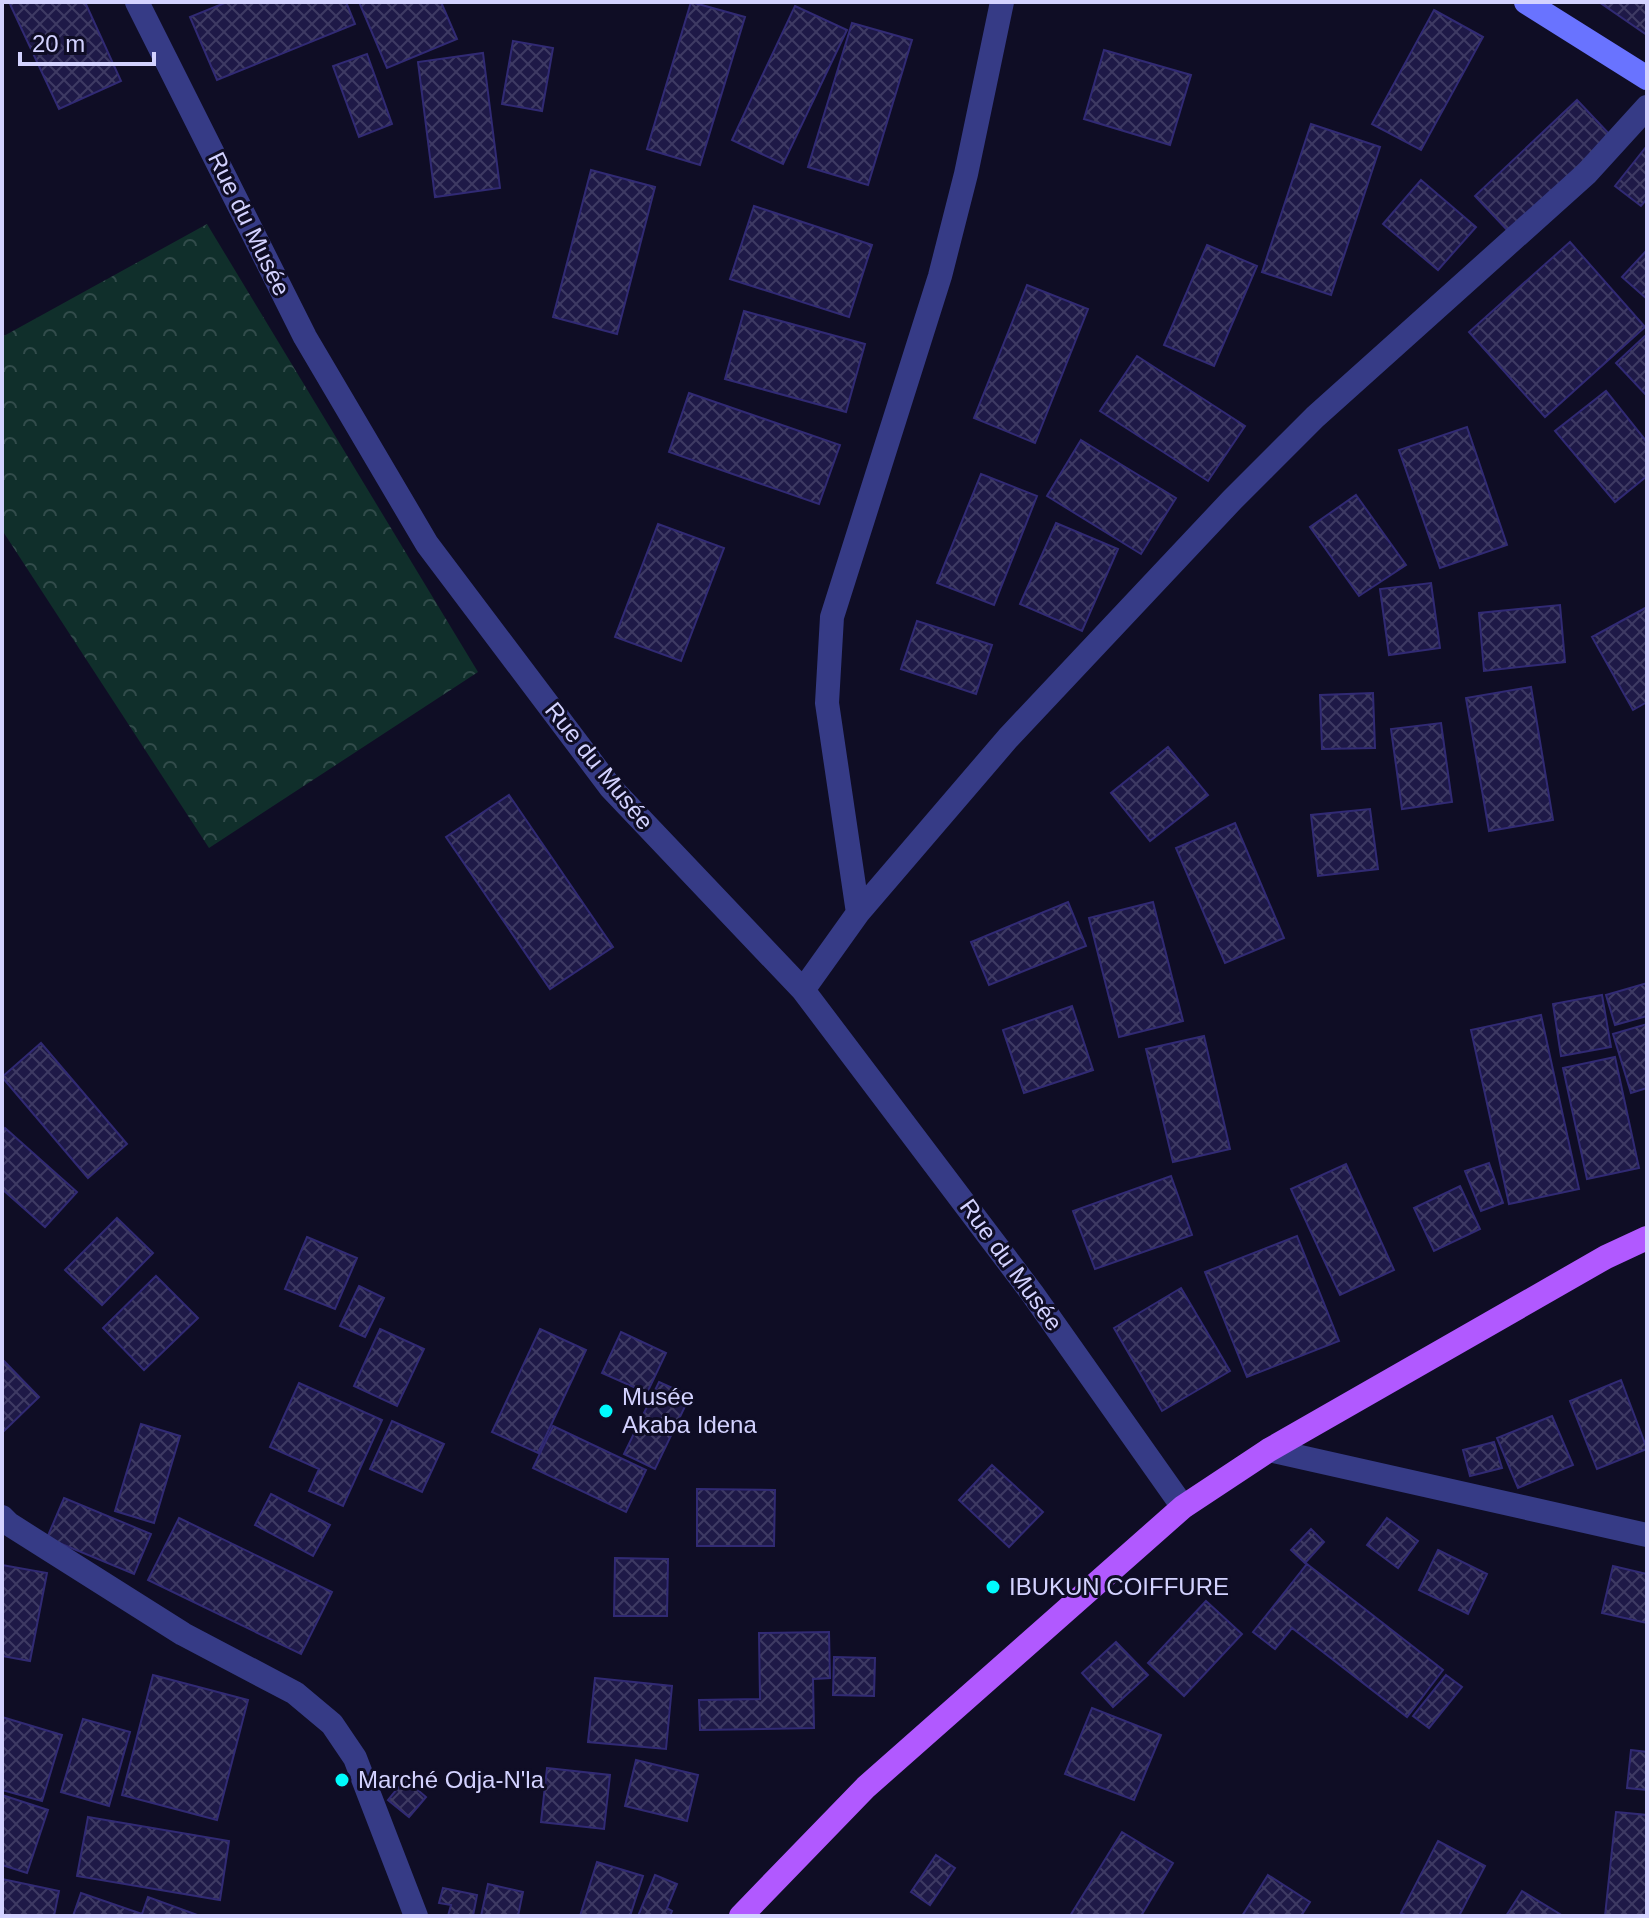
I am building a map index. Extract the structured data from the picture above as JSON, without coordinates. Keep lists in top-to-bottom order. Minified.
{"streets":{"street":["Rue du Musée"]},"places":["Musée Akaba Idena","IBUKUN COIFFURE","Marché Odja-N'la"],"scale_bar":"20 m"}
